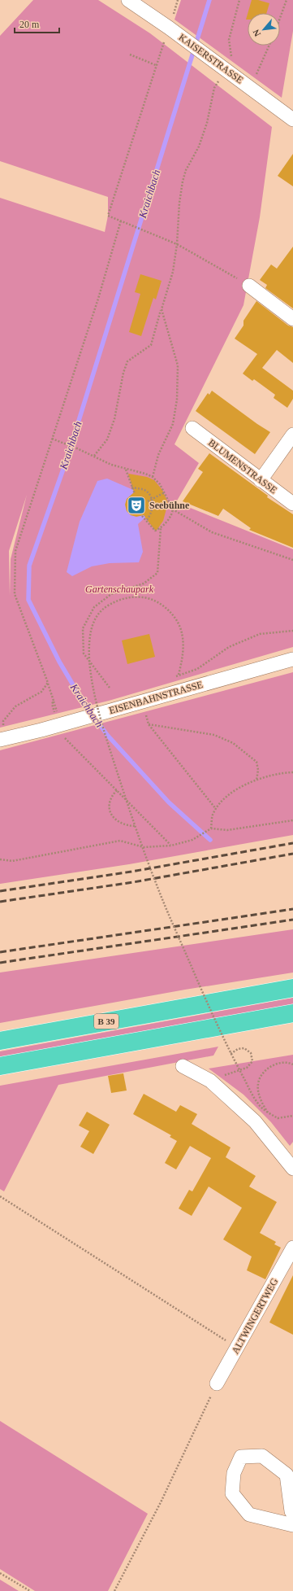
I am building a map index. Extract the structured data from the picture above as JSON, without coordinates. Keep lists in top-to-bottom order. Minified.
{"streets":{"highway":["B 39"],"street":["KAISERSTRASSE","BLUMENSTRASSE","EISENBAHNSTRASSE","ALTWINGERTWEG"]},"water":["Kraichbach"],"parks":["Gartenschaupark"],"places":{"theatre":["Seebühne"]},"scale_bar":"20 m","north":"bottom left"}
